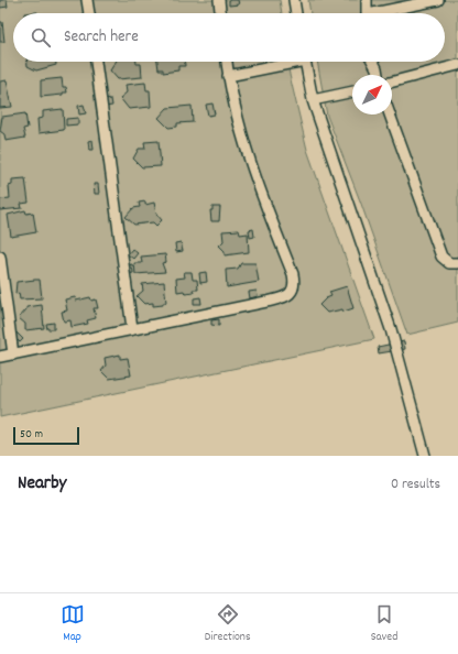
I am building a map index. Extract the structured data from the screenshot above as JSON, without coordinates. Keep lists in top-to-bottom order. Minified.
{"scale_bar":"50 m","north":"top right","page":{"search":"Search here","scale":"50 m","heading":["Nearby","0 results"],"nav":["Map","Directions","Saved"]}}
